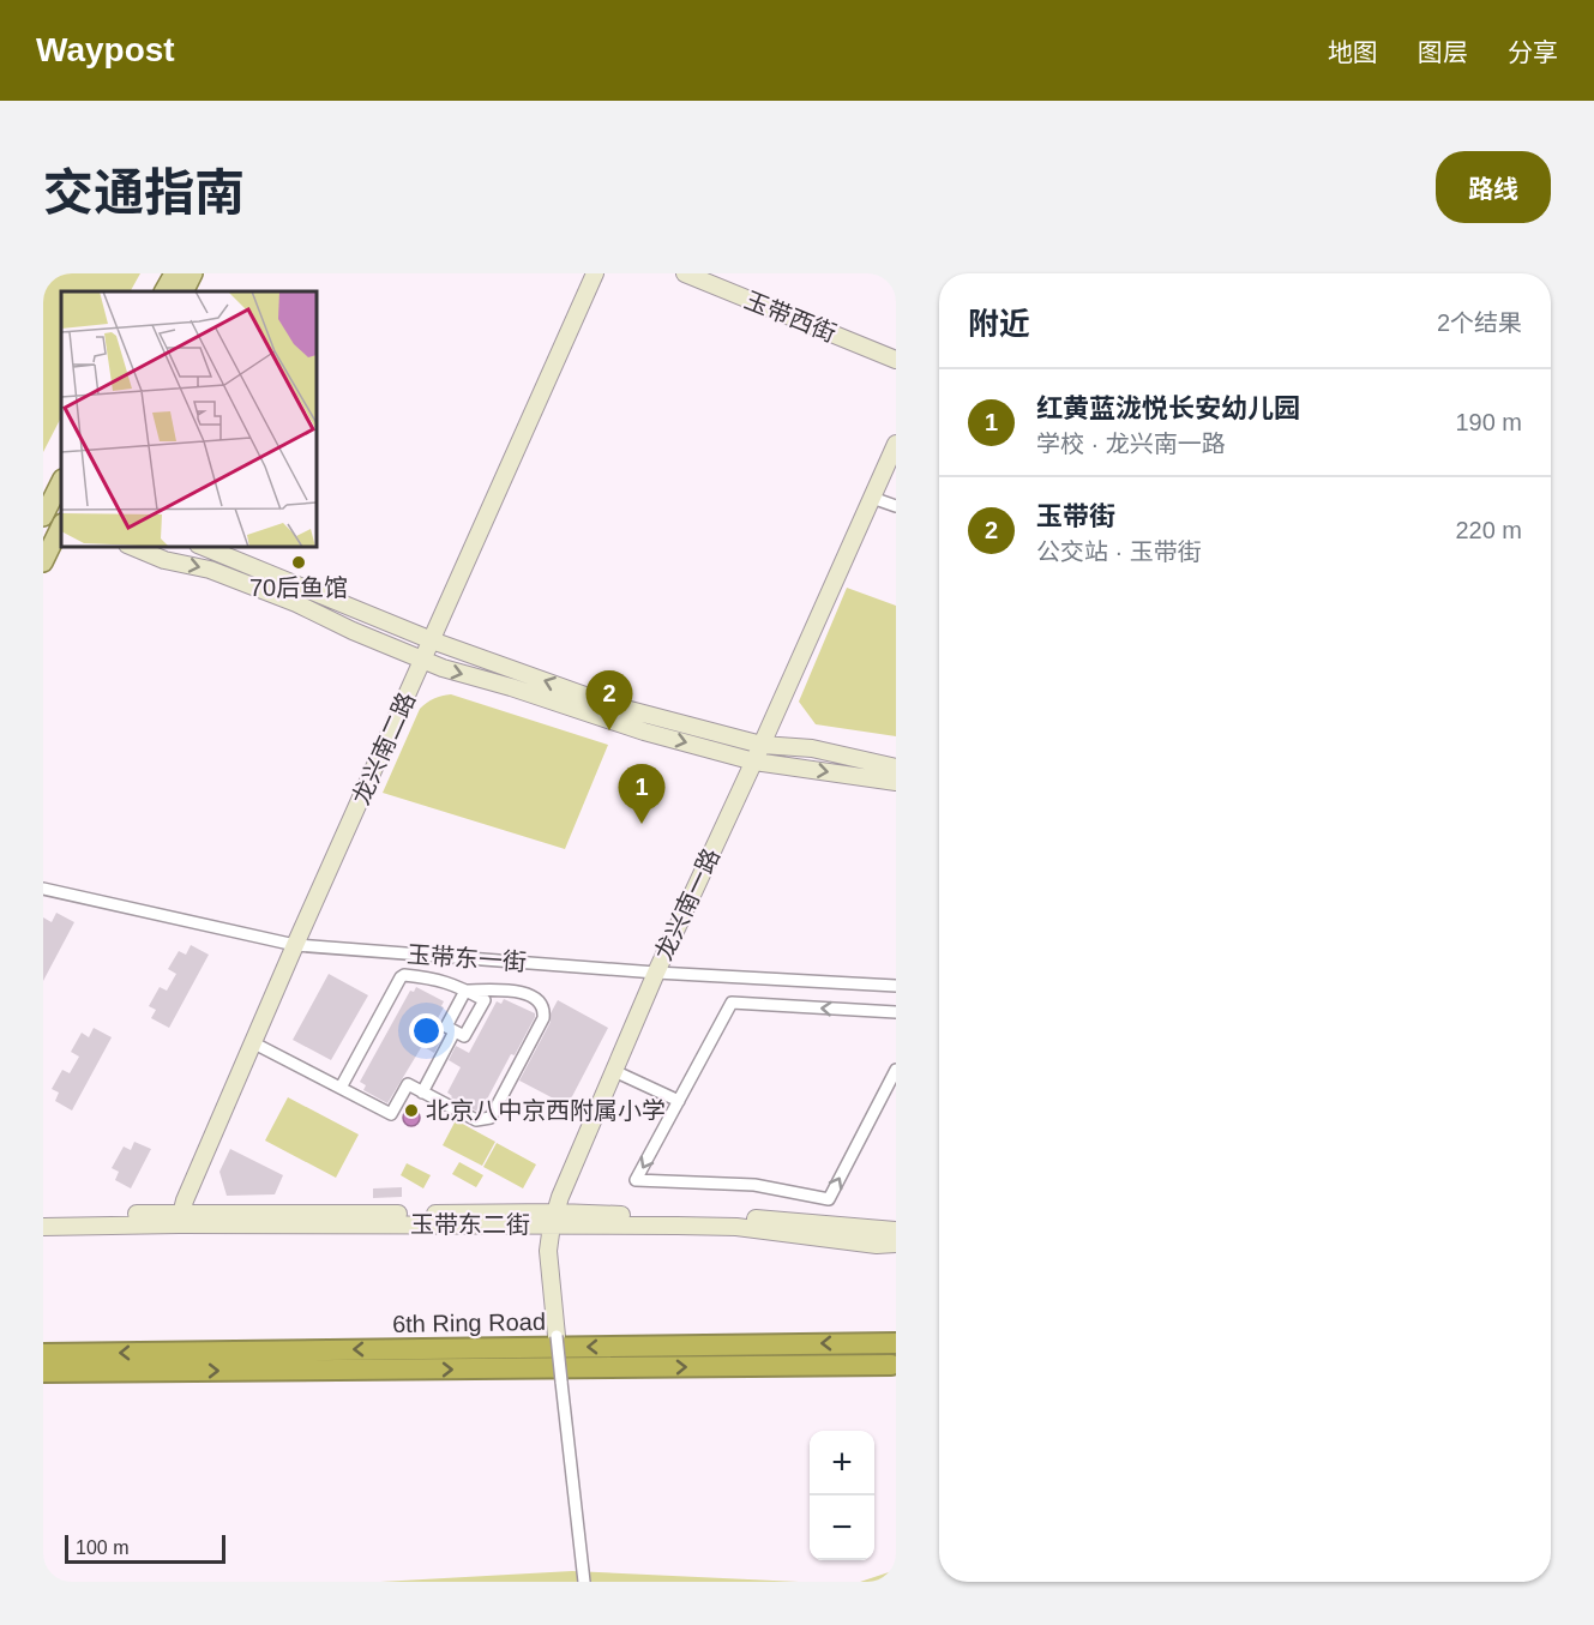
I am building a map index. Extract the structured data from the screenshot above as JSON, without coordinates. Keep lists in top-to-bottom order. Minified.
{"streets":{"highway":["6th Ring Road"],"street":["玉带西街","龙兴南二路","龙兴南一路","玉带东一街","玉带东二街"]},"crossings":[["龙兴南二路","玉带东一街"],["龙兴南二路","玉带东二街"],["龙兴南一路","玉带东一街"],["龙兴南一路","玉带东二街"]],"places":["70后鱼馆","北京八中京西附属小学"],"scale_bar":"100 m","page":{"header":"Waypost","nav":["地图","图层","分享"],"title":"交通指南","buttons":"路线","heading":["附近","2个结果"],"list":[{"mark":"1","name":"红黄蓝泷悦长安幼儿园","note":"学校 · 龙兴南一路","value":"190 m"},{"mark":"2","name":"玉带街","note":"公交站 · 玉带街","value":"220 m"}],"pins":["2","1"],"map_buttons":["+","−"],"scale":"100 m"}}
